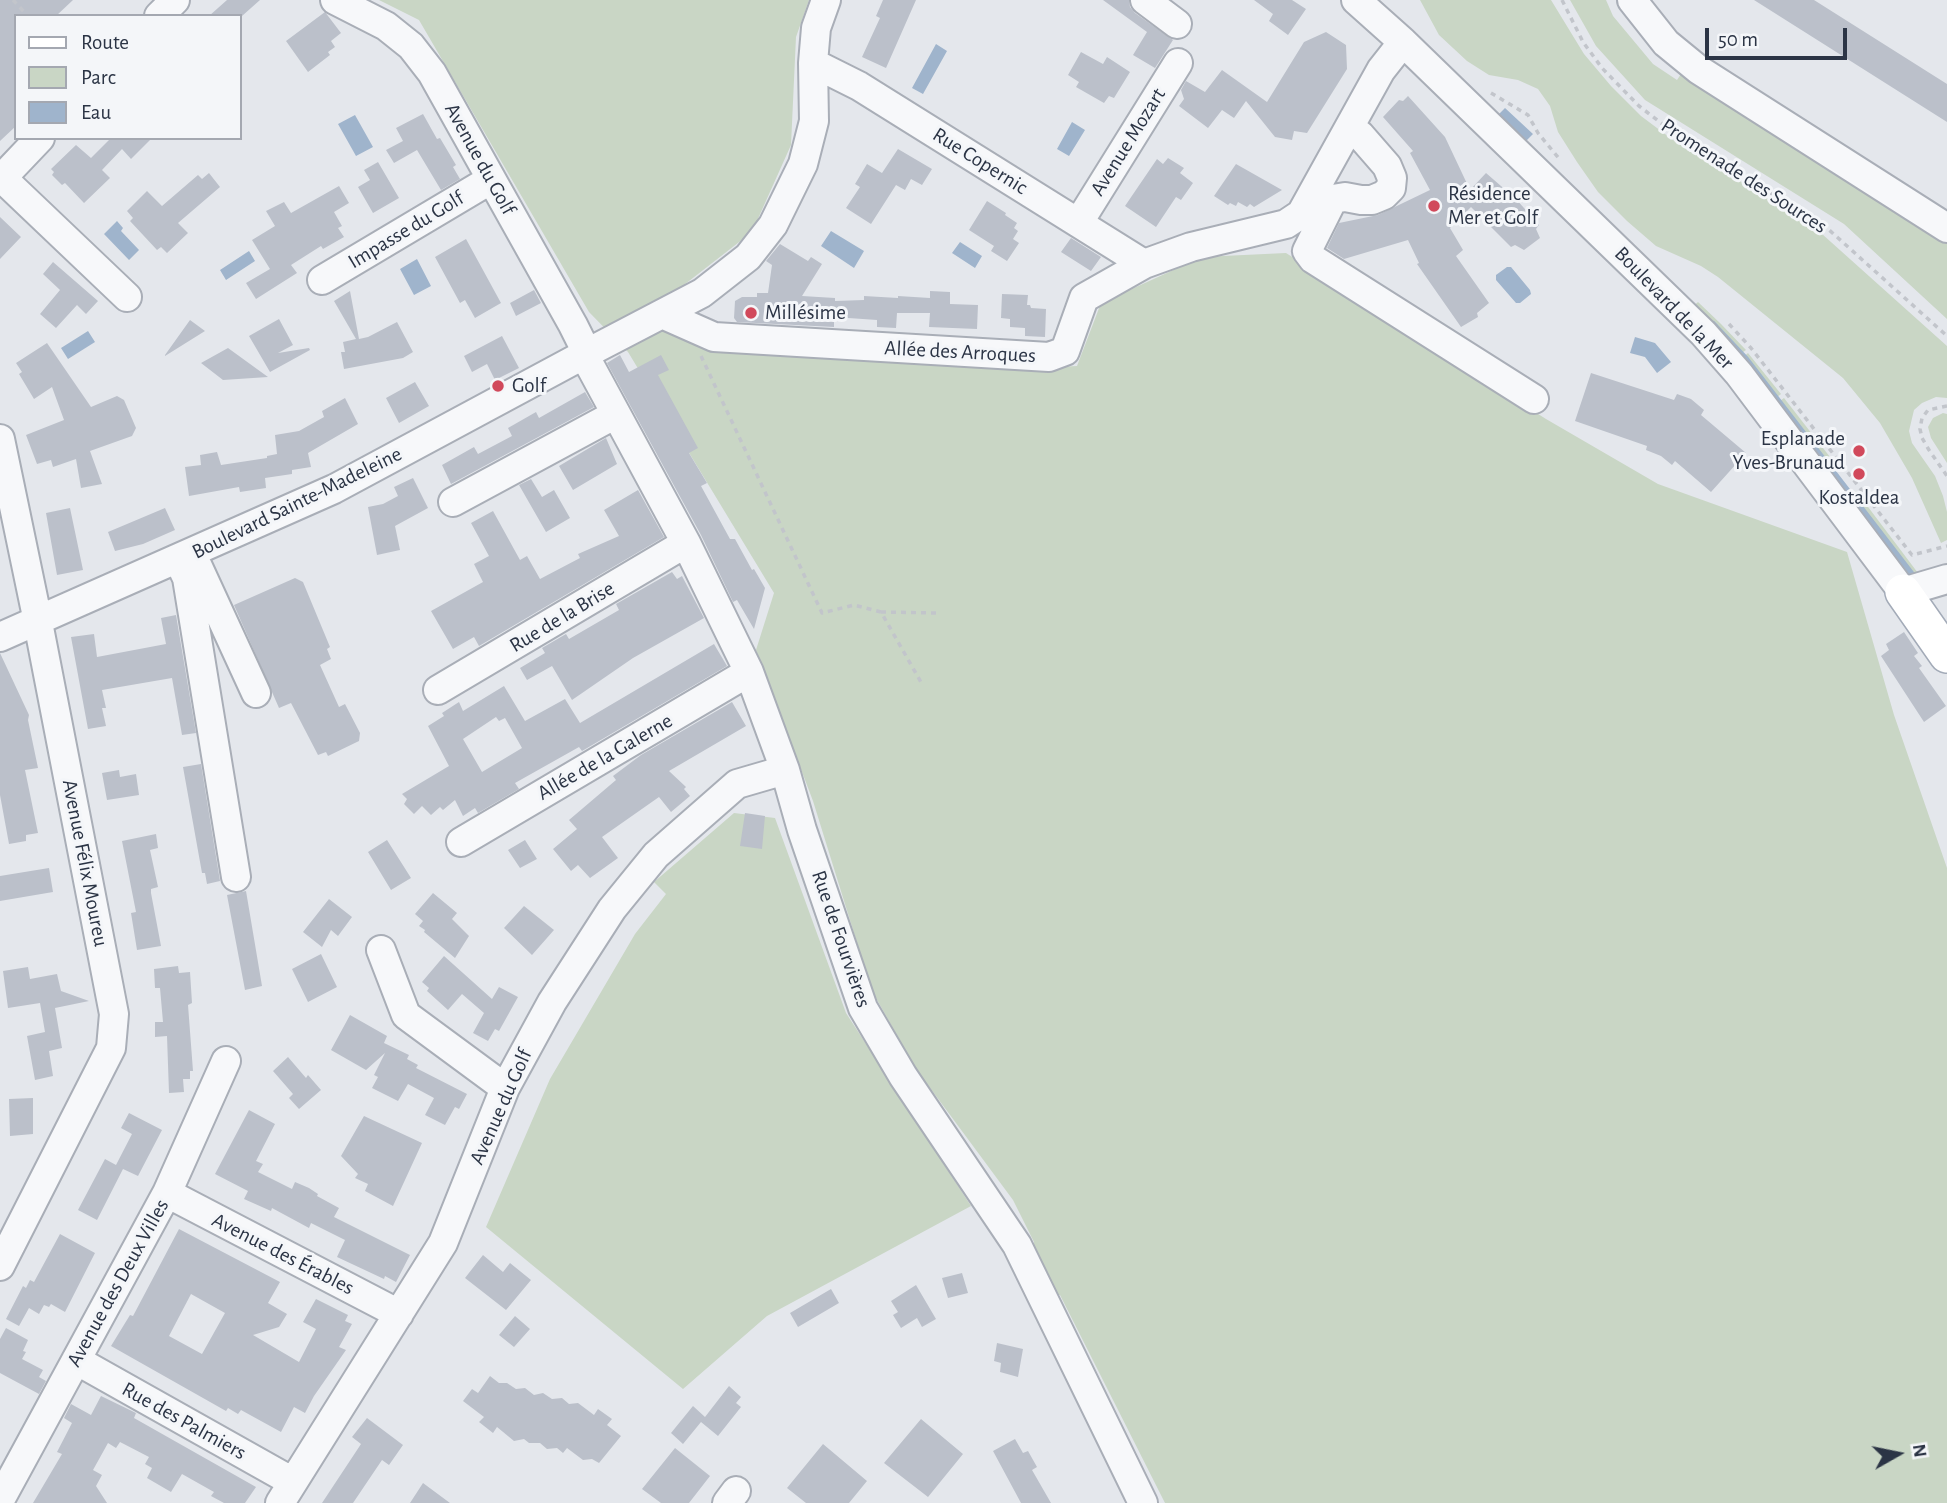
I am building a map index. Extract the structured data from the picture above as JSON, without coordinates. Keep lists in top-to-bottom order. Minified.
{"streets":{"main road":["Boulevard de la Mer"],"street":["Avenue Mozart","Avenue du Golf","Rue Copernic","Impasse du Golf","Allée des Arroques","Boulevard Sainte-Madeleine","Rue de la Brise","Allée de la Galerne","Avenue Félix Moureu","Rue de Fourvières","Avenue des Érables","Avenue des Deux Villes","Rue des Palmiers"],"path":["Promenade des Sources"]},"crossings":[["Avenue Mozart","Rue Copernic"],["Avenue du Golf","Impasse du Golf"],["Avenue du Golf","Boulevard Sainte-Madeleine"],["Avenue du Golf","Rue de Fourvières"],["Avenue du Golf","Avenue des Érables"],["Avenue du Golf","Rue des Palmiers"],["Rue Copernic","Allée des Arroques"],["Rue Copernic","Boulevard Sainte-Madeleine"],["Boulevard de la Mer","Allée des Arroques"],["Allée des Arroques","Boulevard Sainte-Madeleine"],["Boulevard Sainte-Madeleine","Avenue Félix Moureu"],["Boulevard Sainte-Madeleine","Rue de Fourvières"],["Rue de la Brise","Rue de Fourvières"],["Allée de la Galerne","Rue de Fourvières"],["Avenue des Érables","Avenue des Deux Villes"],["Avenue des Deux Villes","Rue des Palmiers"]],"places":["Résidence Mer et Golf","Millésime","Golf","Esplanade Yves-Brunaud","Kostaldea"],"legend":["Route","Parc","Eau"],"scale_bar":"50 m","north":"right"}
